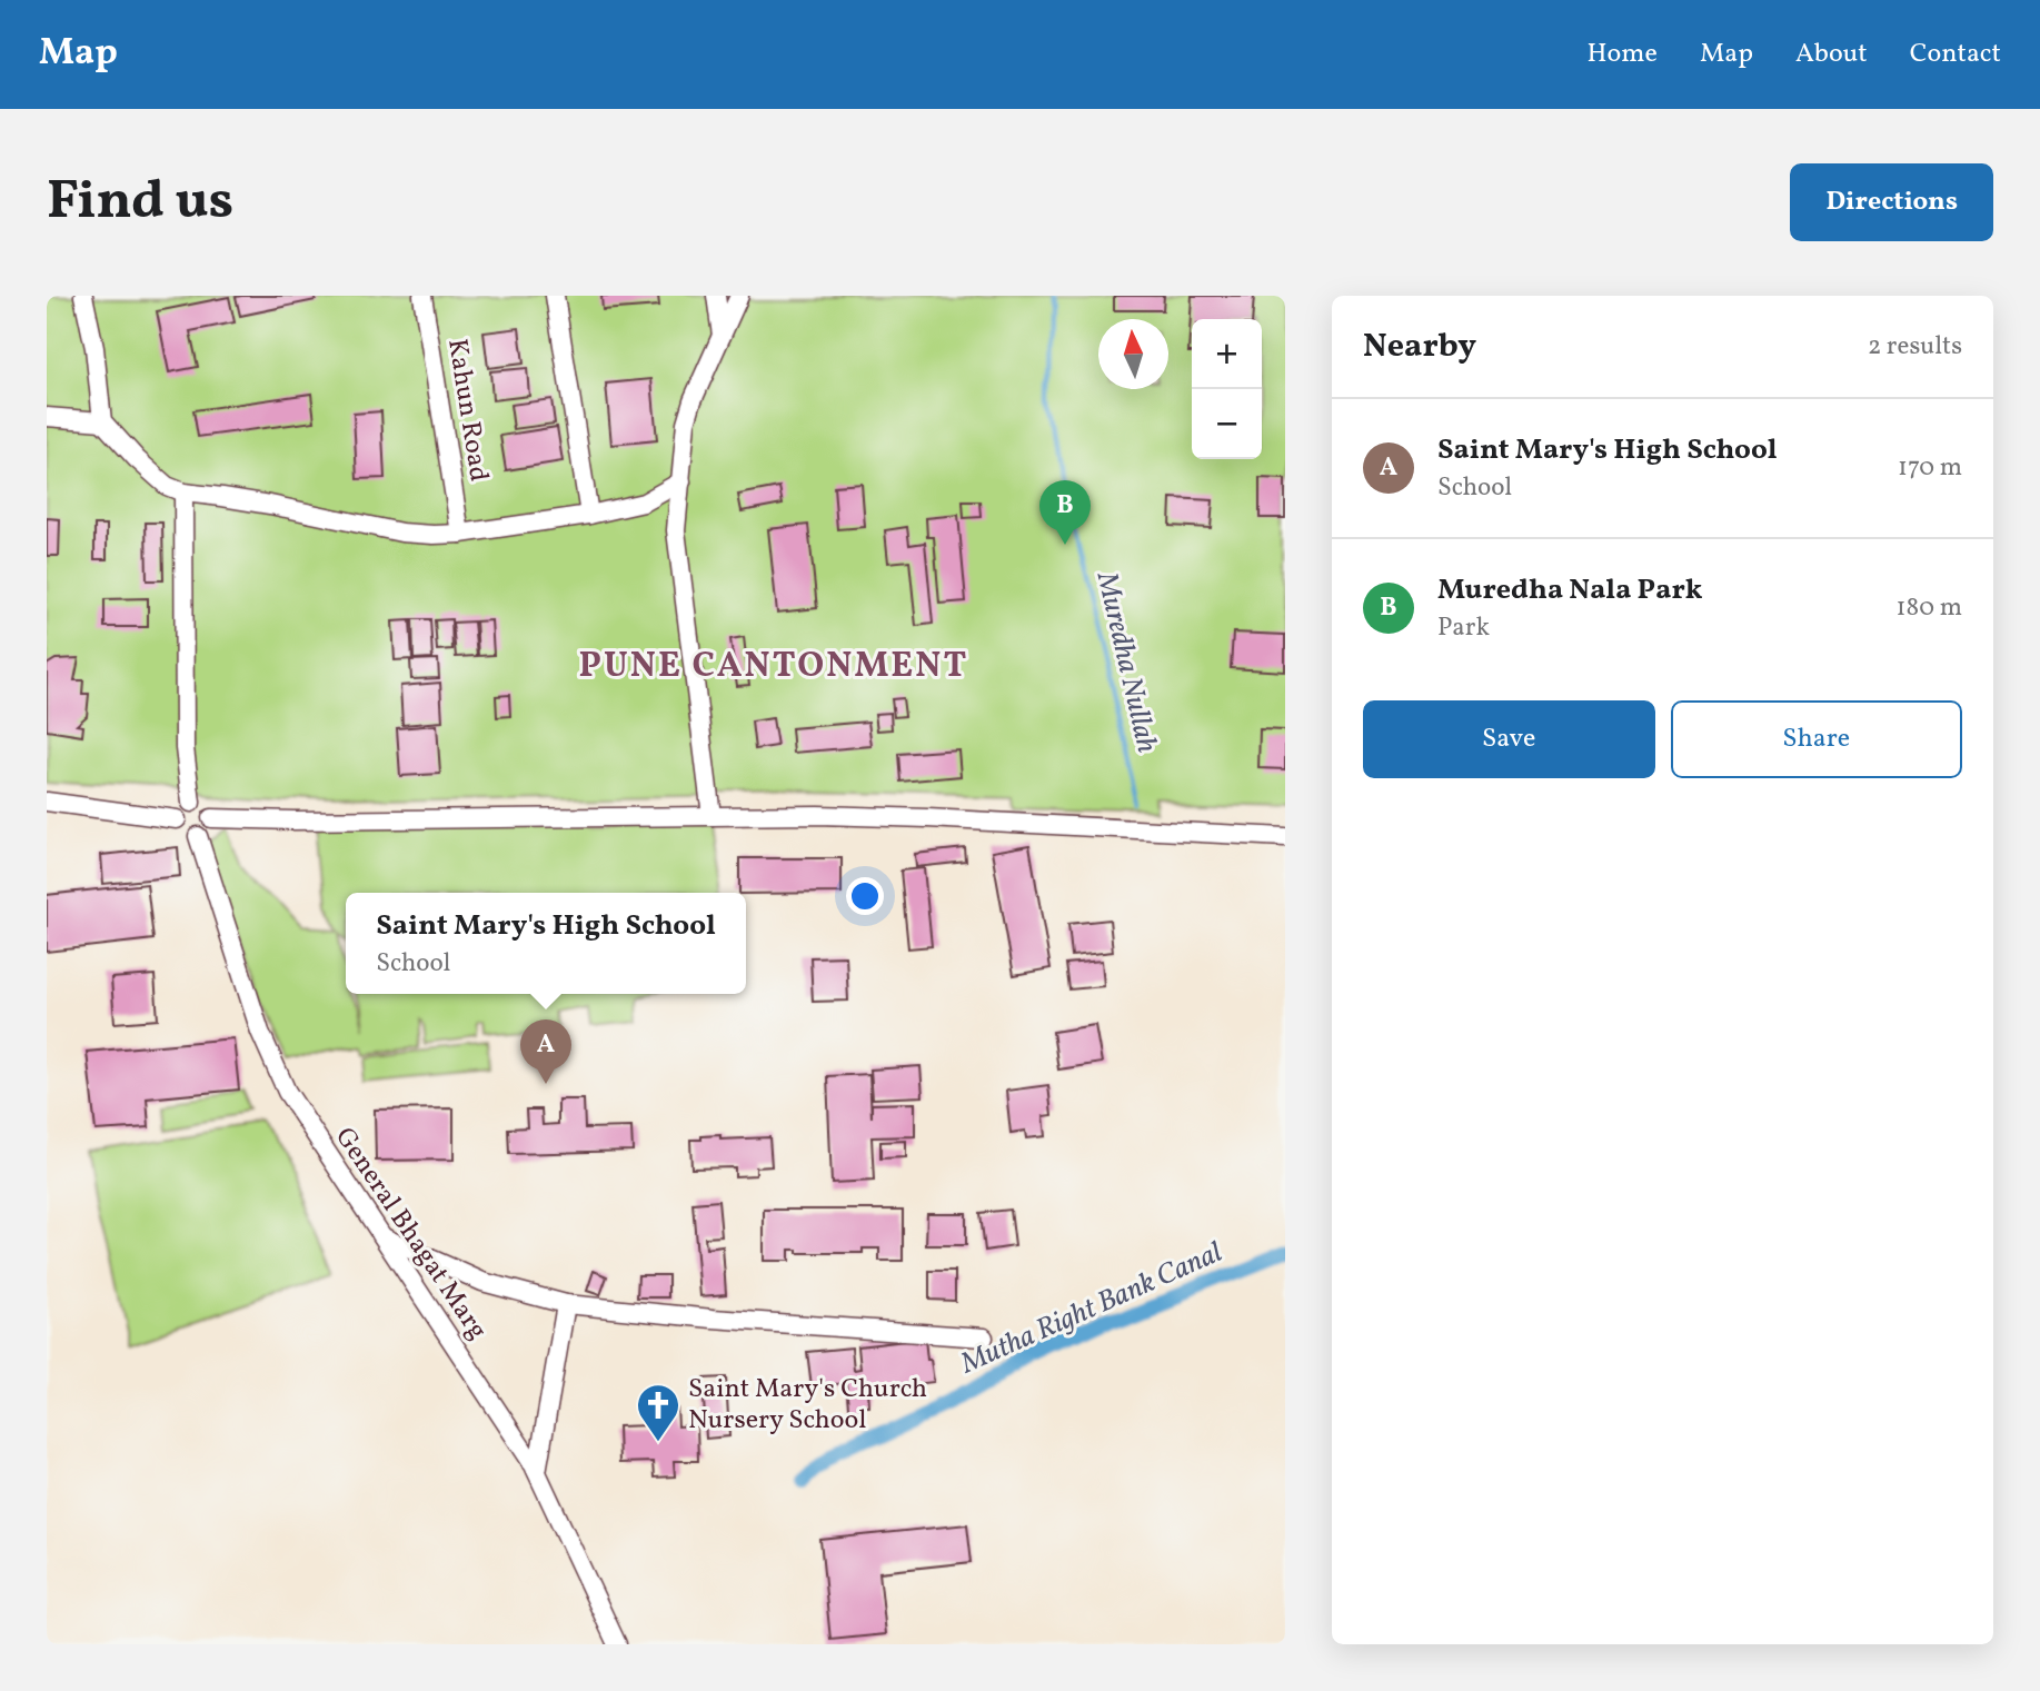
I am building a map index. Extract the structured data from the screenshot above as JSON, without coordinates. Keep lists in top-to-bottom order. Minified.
{"streets":{"street":["Kahun Road","General Bhagat Marg"]},"districts":["PUNE CANTONMENT"],"water":["Muredha Nullah","Mutha Right Bank Canal"],"places":{"church":["Saint Mary's Church Nursery School"]},"north":"top","page":{"header":"Map","nav":["Home","Map","About","Contact"],"buttons":["Directions",["Save","Share"]],"title":"Find us","heading":["Nearby","2 results"],"map_buttons":["+","−"],"list":[{"mark":"A","name":"Saint Mary's High School","note":"School","value":"170 m"},{"mark":"B","name":"Muredha Nala Park","note":"Park","value":"180 m"}],"pins":["B","A"],"popup":["Saint Mary's High School","School"]}}
